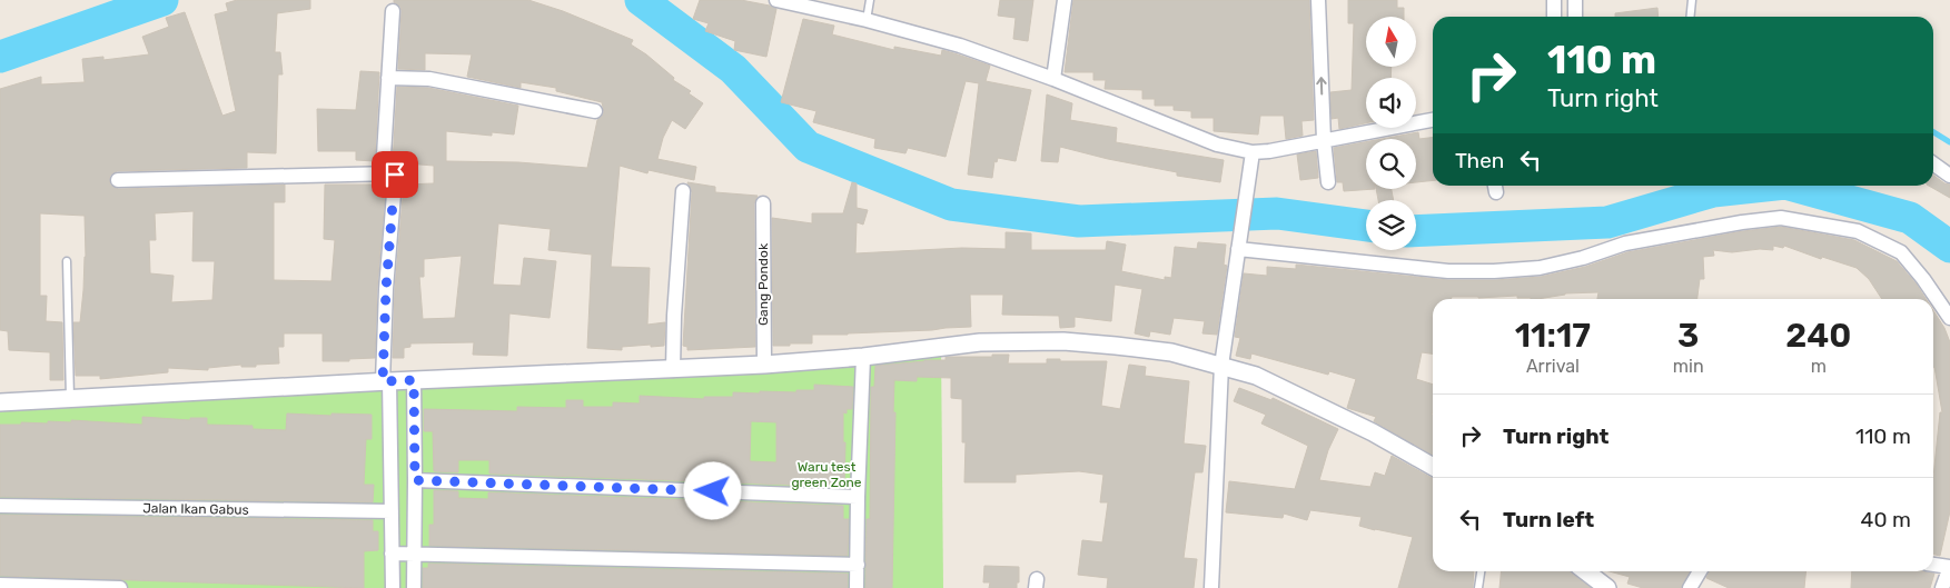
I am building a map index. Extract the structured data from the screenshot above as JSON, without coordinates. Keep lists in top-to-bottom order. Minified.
{"streets":{"street":["Gang Pondok","Jalan Ikan Gabus"]},"parks":["Waru test green Zone"],"north":"top","page":{"turn":["110 m","Turn right"],"then":"Then","eta":["11:17","Arrival","3","min","240","m"],"list":[{"name":"Turn right","value":"110 m"},{"name":"Turn left","value":"40 m"}]}}
